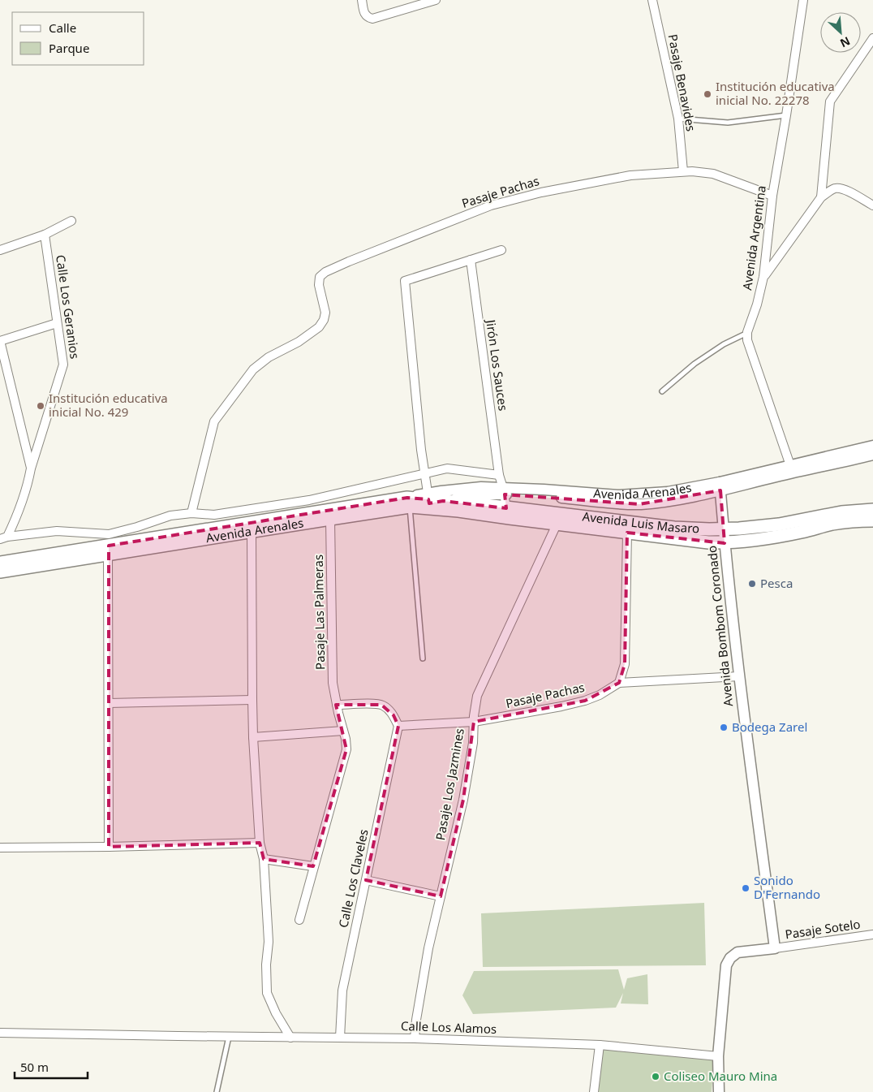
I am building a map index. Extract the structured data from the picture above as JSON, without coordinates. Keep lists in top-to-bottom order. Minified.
{"streets":{"main road":["Avenida Arenales","Avenida Luis Masaro"],"street":["Pasaje Benavides","Pasaje Pachas","Avenida Argentina","Calle Los Geranios","Jirón Los Sauces","Pasaje Las Palmeras","Avenida Bombom Coronado","Pasaje Los Jazmines","Calle Los Claveles","Pasaje Sotelo","Calle Los Alamos"]},"crossings":[["Pasaje Benavides","Pasaje Pachas"],["Pasaje Pachas","Avenida Argentina"],["Pasaje Pachas","Avenida Bombom Coronado"],["Pasaje Pachas","Pasaje Los Jazmines"],["Pasaje Pachas","Calle Los Claveles"],["Avenida Arenales","Avenida Luis Masaro"],["Avenida Arenales","Pasaje Las Palmeras"],["Avenida Luis Masaro","Avenida Bombom Coronado"],["Avenida Luis Masaro","Pasaje Los Jazmines"],["Avenida Bombom Coronado","Pasaje Sotelo"],["Pasaje Los Jazmines","Calle Los Alamos"],["Calle Los Claveles","Calle Los Alamos"]],"places":["Institución educativa inicial No. 22278","Institución educativa inicial No. 429","Pesca","Bodega Zarel","Sonido D'Fernando","Coliseo Mauro Mina"],"legend":["Calle","Parque"],"scale_bar":"50 m","north":"bottom right"}
